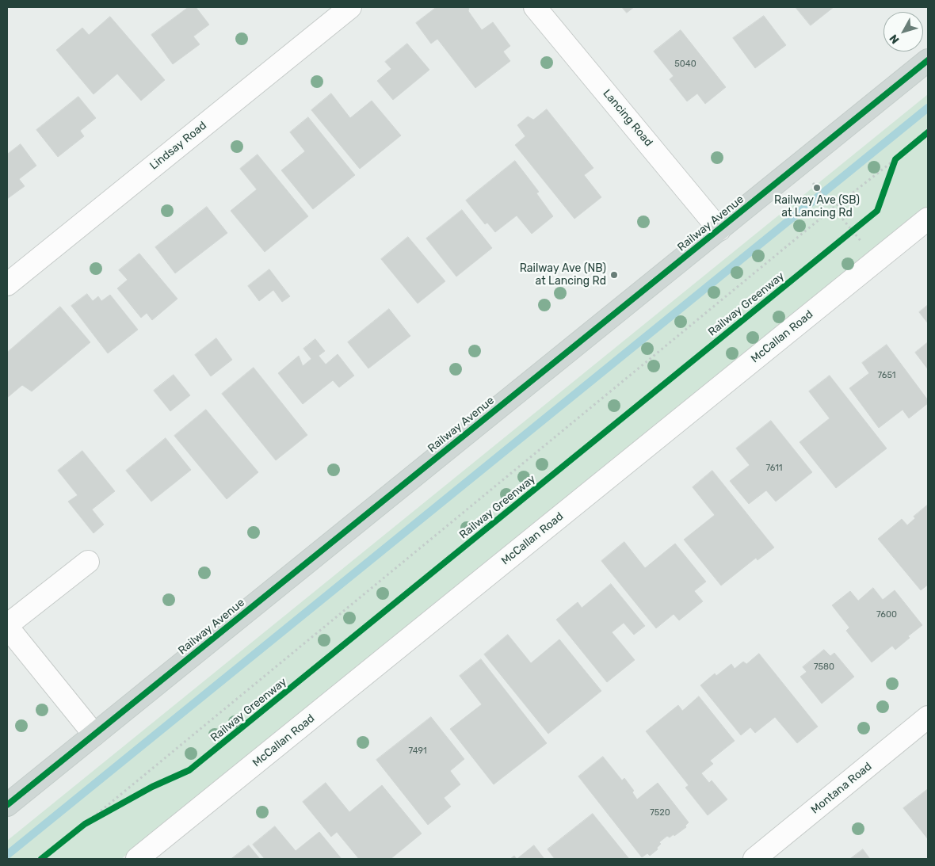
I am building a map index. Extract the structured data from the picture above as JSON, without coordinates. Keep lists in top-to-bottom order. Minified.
{"streets":{"main road":["Railway Avenue"],"street":["Lancing Road","Lindsay Road","McCallan Road","Montana Road"],"cycle path":["Railway Greenway"]},"crossings":[["Lancing Road","Railway Avenue"]],"places":["Railway Ave (SB) at Lancing Rd","Railway Ave (NB) at Lancing Rd"],"house_numbers":["5040","7651","7611","7600","7580","7491","7520"],"north":"bottom left"}
